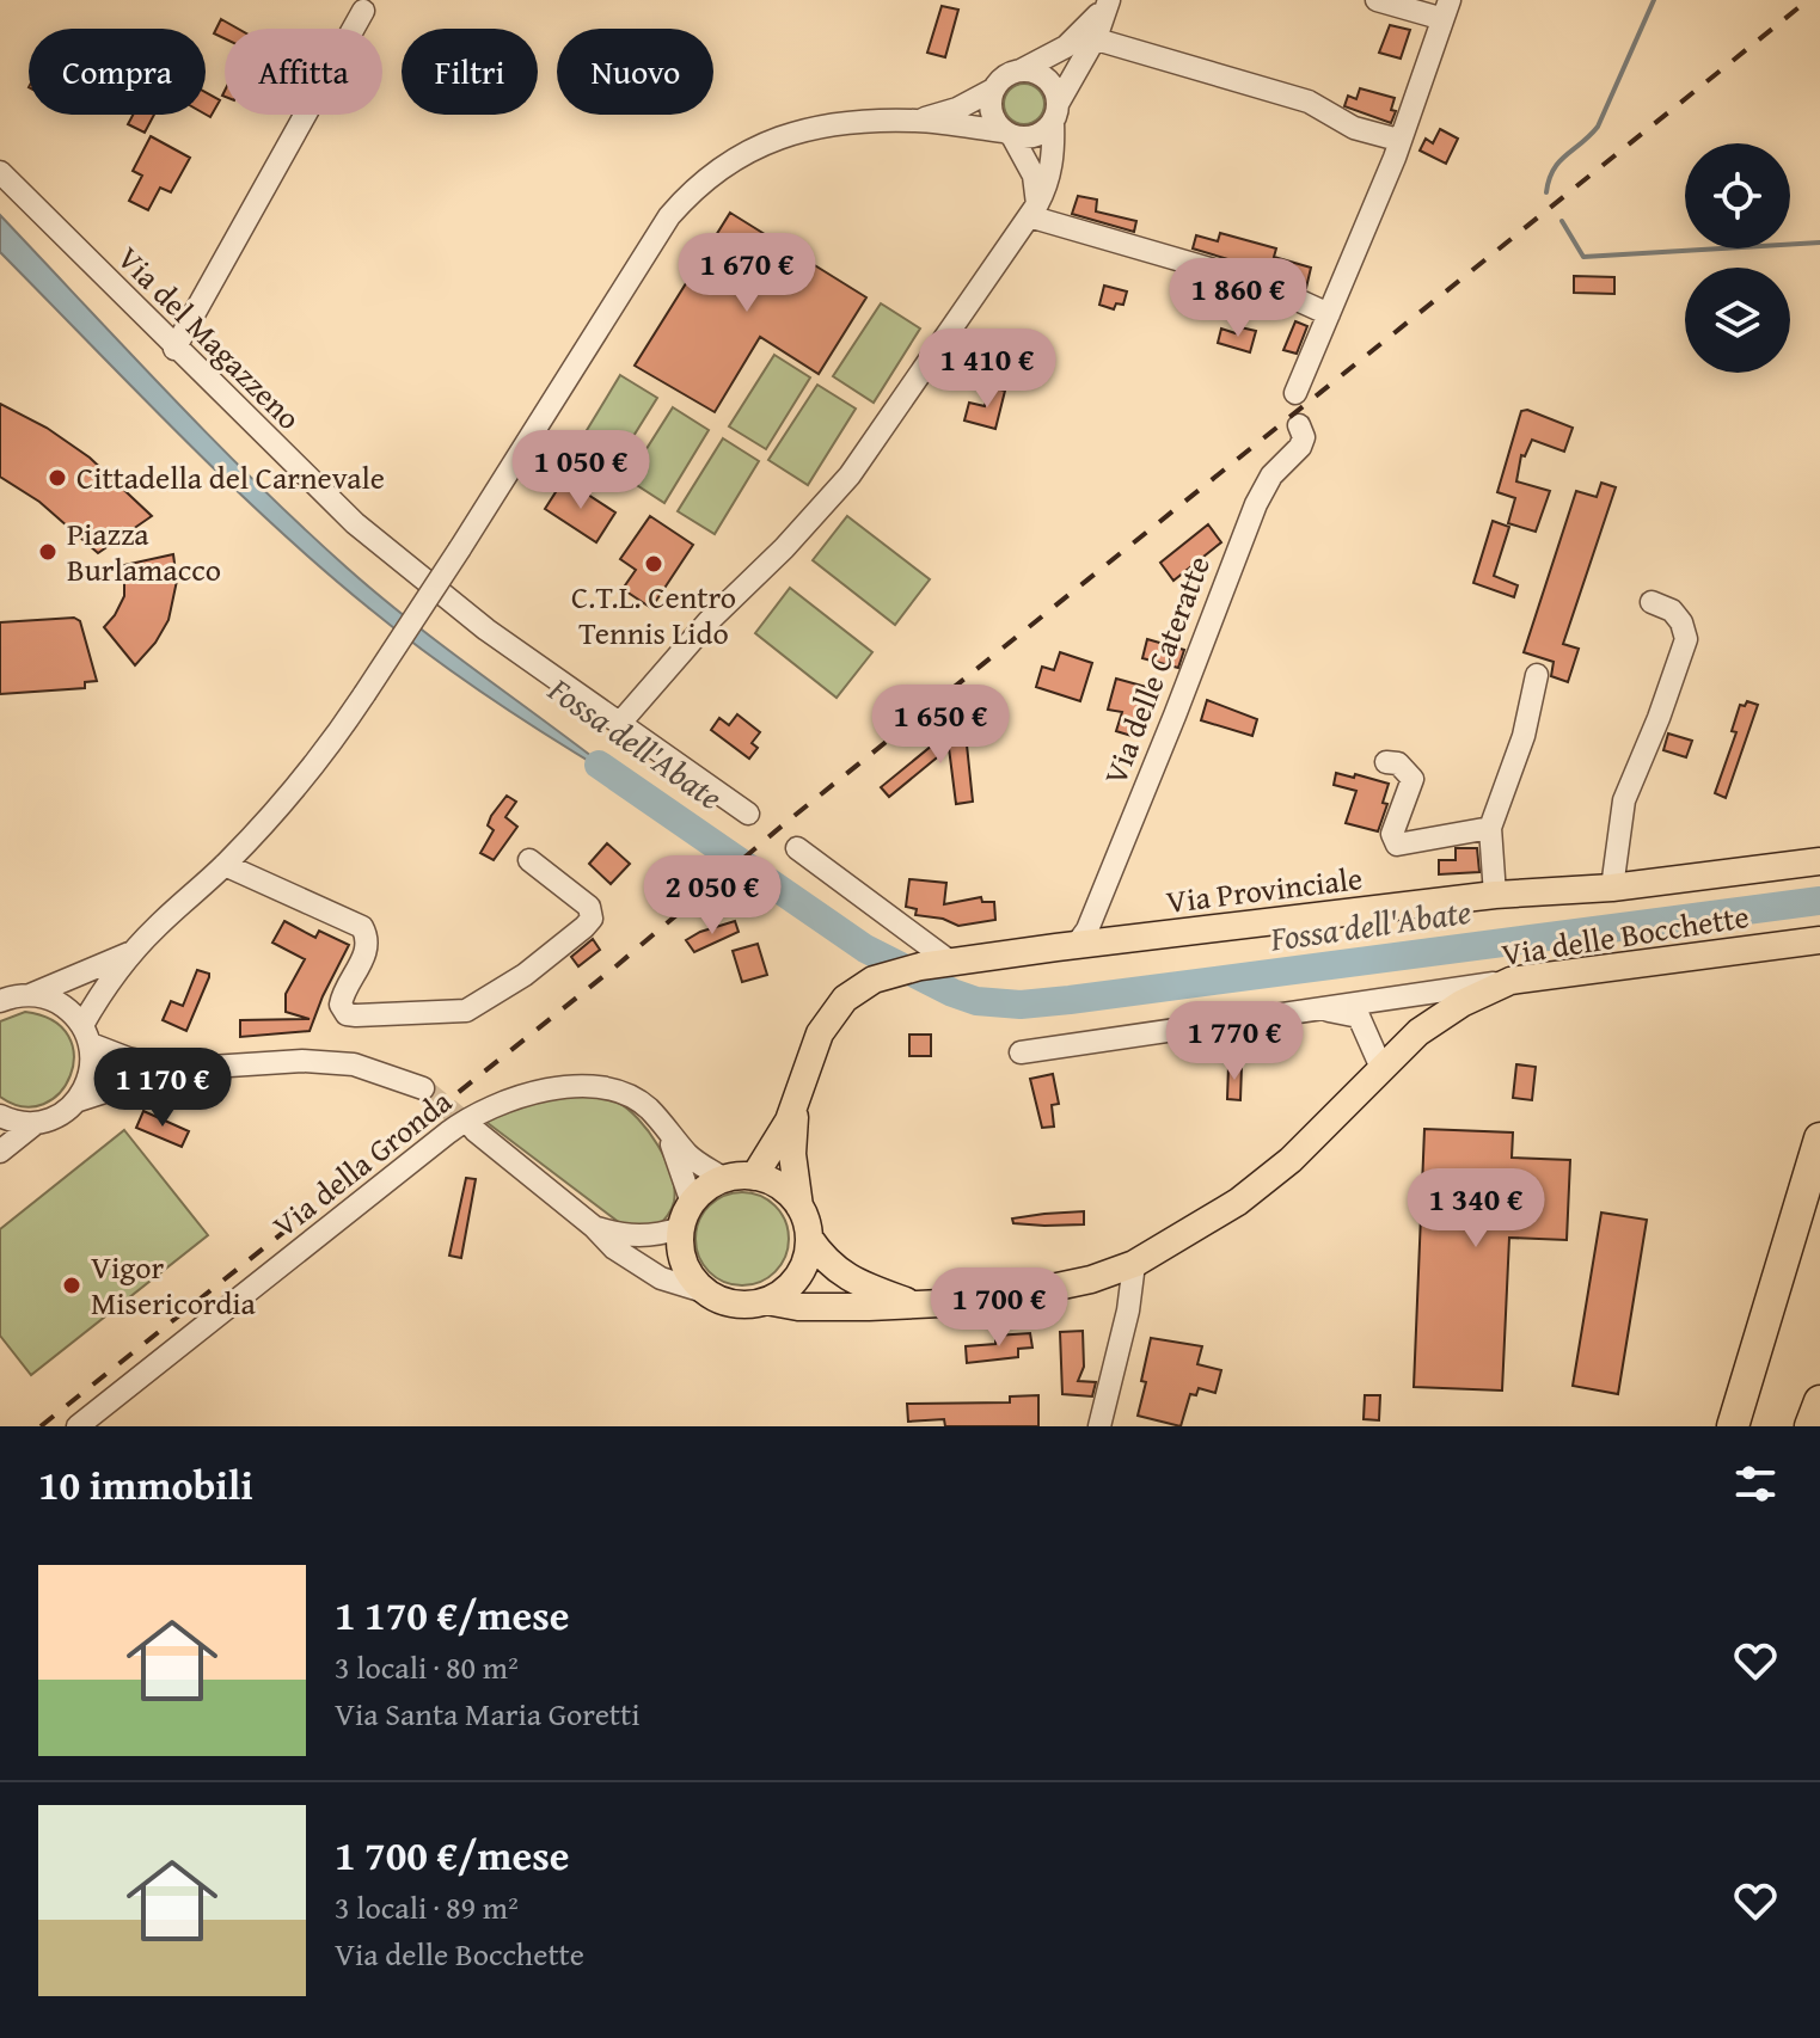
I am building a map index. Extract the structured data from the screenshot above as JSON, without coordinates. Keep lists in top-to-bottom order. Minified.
{"streets":{"main road":["Via Provinciale","Via delle Bocchette"],"street":["Via del Magazzeno","Via delle Cateratte","Via della Gronda"]},"crossings":[["Via delle Cateratte","Via Provinciale"],["Via Provinciale","Via delle Bocchette"],["Via Provinciale","Via della Gronda"],["Via delle Bocchette","Via della Gronda"]],"water":["Fossa dell'Abate"],"places":["Cittadella del Carnevale","Piazza Burlamacco","C.T.L. Centro Tennis Lido","Vigor Misericordia"],"page":{"chip":["Compra","Affitta","Filtri","Nuovo"],"price":["1 670 €","1 860 €","1 410 €","1 050 €","1 650 €","2 050 €","1 770 €","1 170 €","1 340 €","1 700 €"],"heading":"10 immobili","list":[{"name":"1 170 €/mese","note":"3 locali · 80 m² · Via Santa Maria Goretti"},{"name":"1 700 €/mese","note":"3 locali · 89 m² · Via delle Bocchette"}]}}
